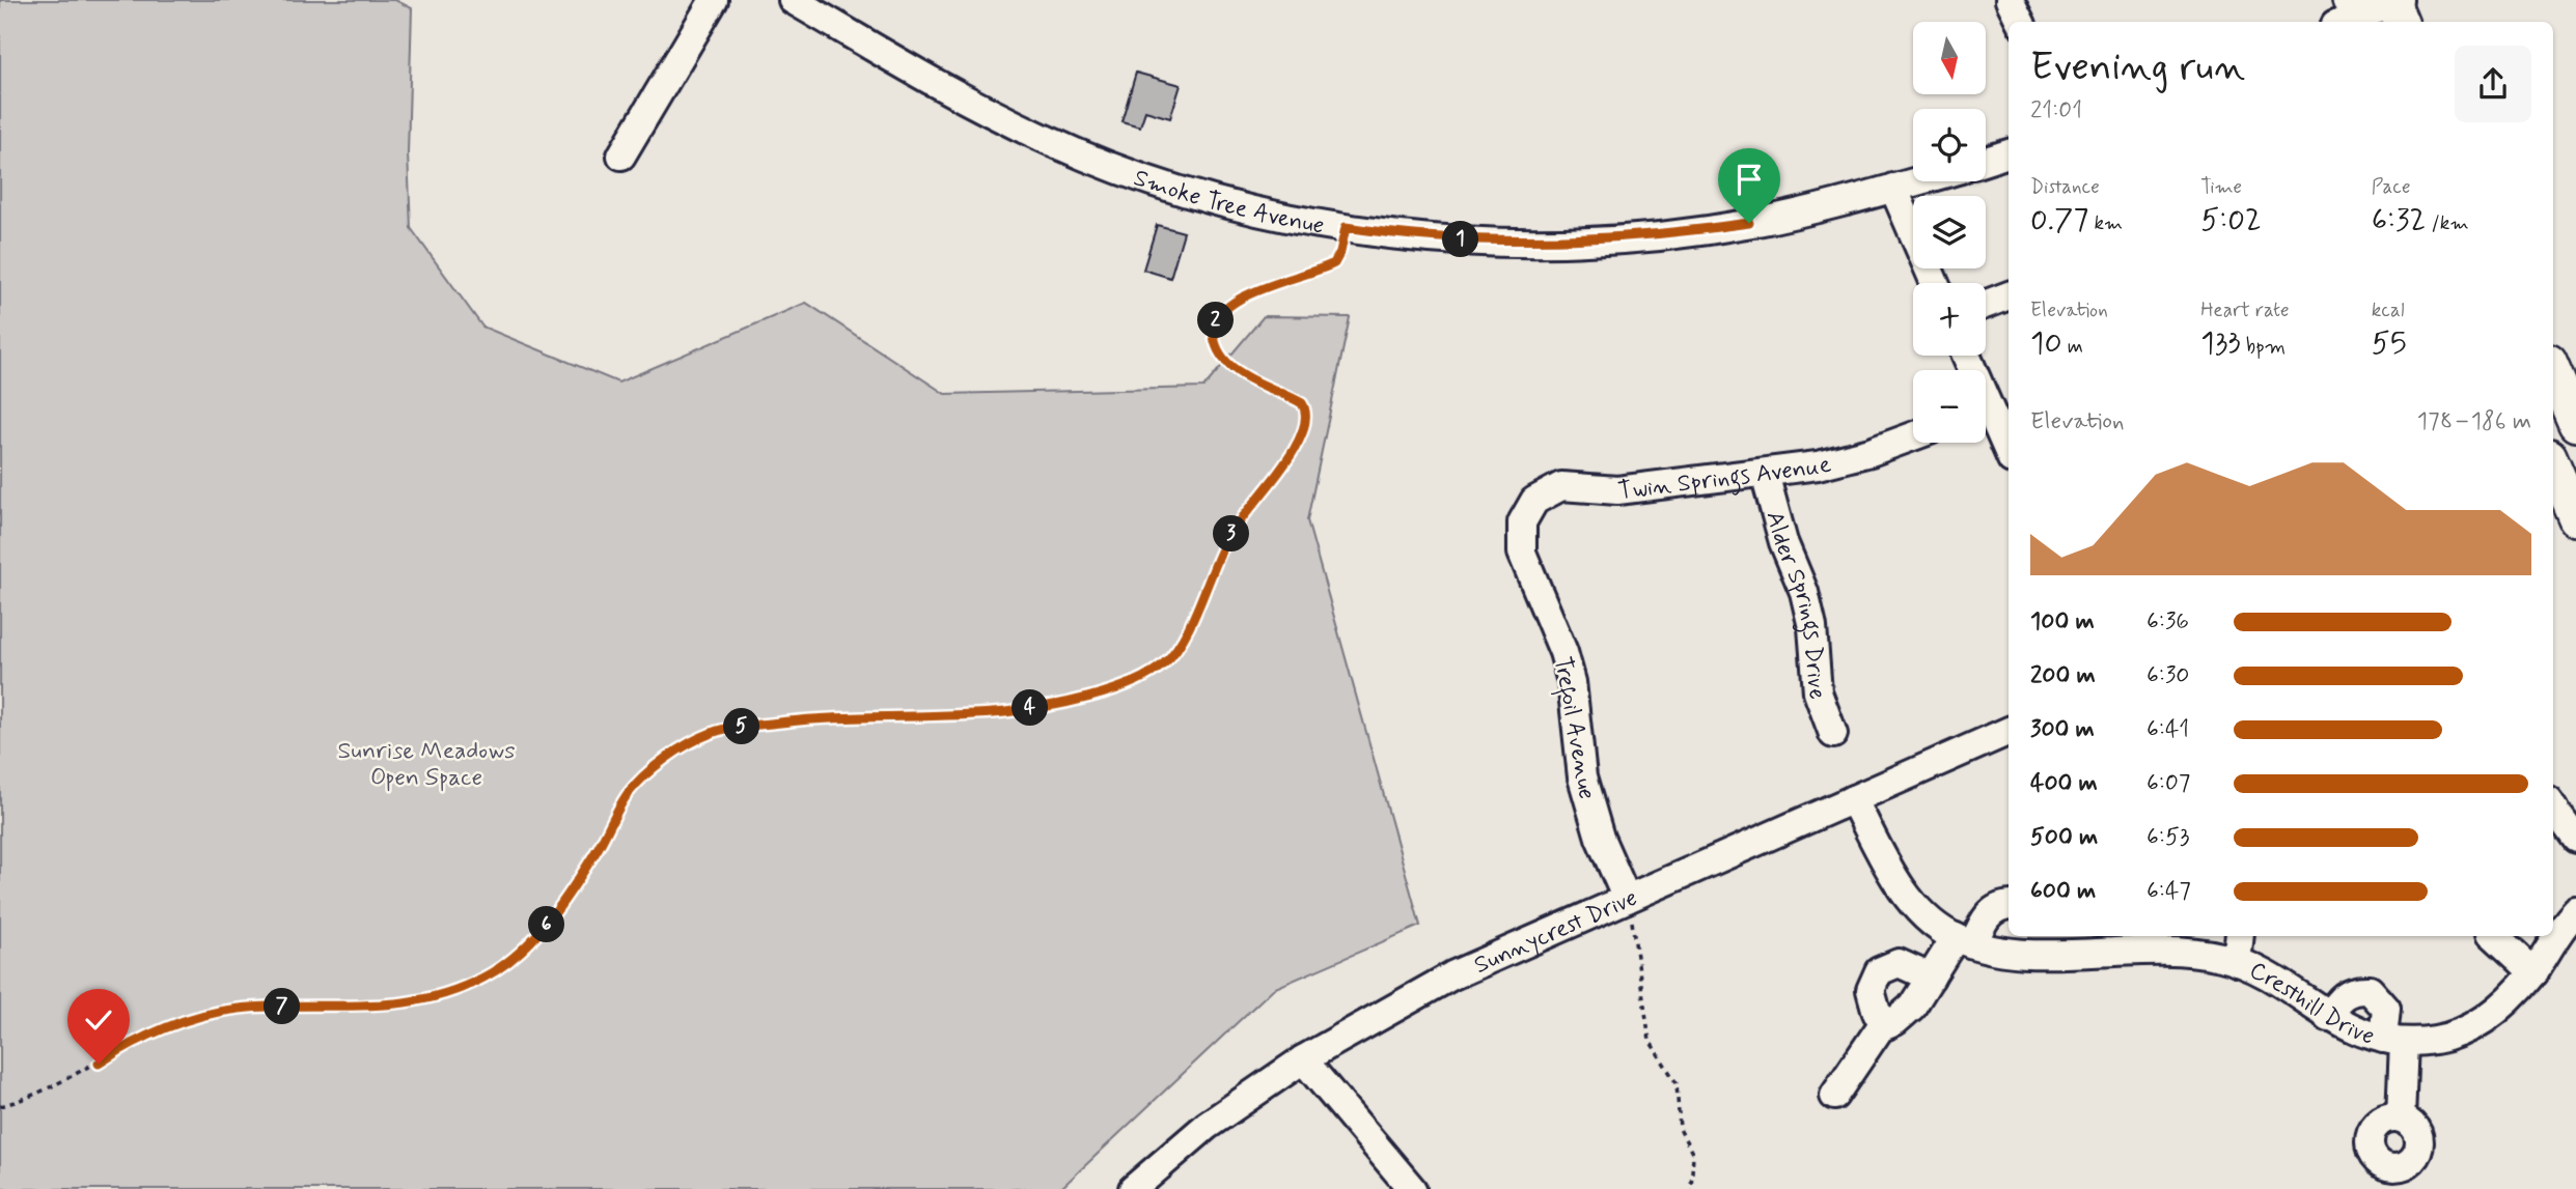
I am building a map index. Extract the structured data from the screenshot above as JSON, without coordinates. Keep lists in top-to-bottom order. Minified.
{"streets":{"street":["Smoke Tree Avenue","Twin Springs Avenue","Alder Springs Drive","Trefoil Avenue","Sunnycrest Drive","Cresthill Drive"]},"crossings":[["Twin Springs Avenue","Alder Springs Drive"],["Twin Springs Avenue","Trefoil Avenue"],["Trefoil Avenue","Sunnycrest Drive"],["Sunnycrest Drive","Cresthill Drive"]],"parks":["Sunrise Meadows Open Space"],"north":"bottom","page":{"map_buttons":["+","−"],"heading":["Evening run","21:01"],"stats":[["Distance","0.77 km"],["Time","5:02"],["Pace","6:32 /km"],["Elevation","10 m"],["Heart rate","133 bpm"],["kcal","55"]],"pins":["1","2","3","4","5","6","7"],"chart":["Elevation","178–186 m"],"list":[{"name":"100 m","note":"6:36"},{"name":"200 m","note":"6:30"},{"name":"300 m","note":"6:41"},{"name":"400 m","note":"6:07"},{"name":"500 m","note":"6:53"},{"name":"600 m","note":"6:47"}]}}
